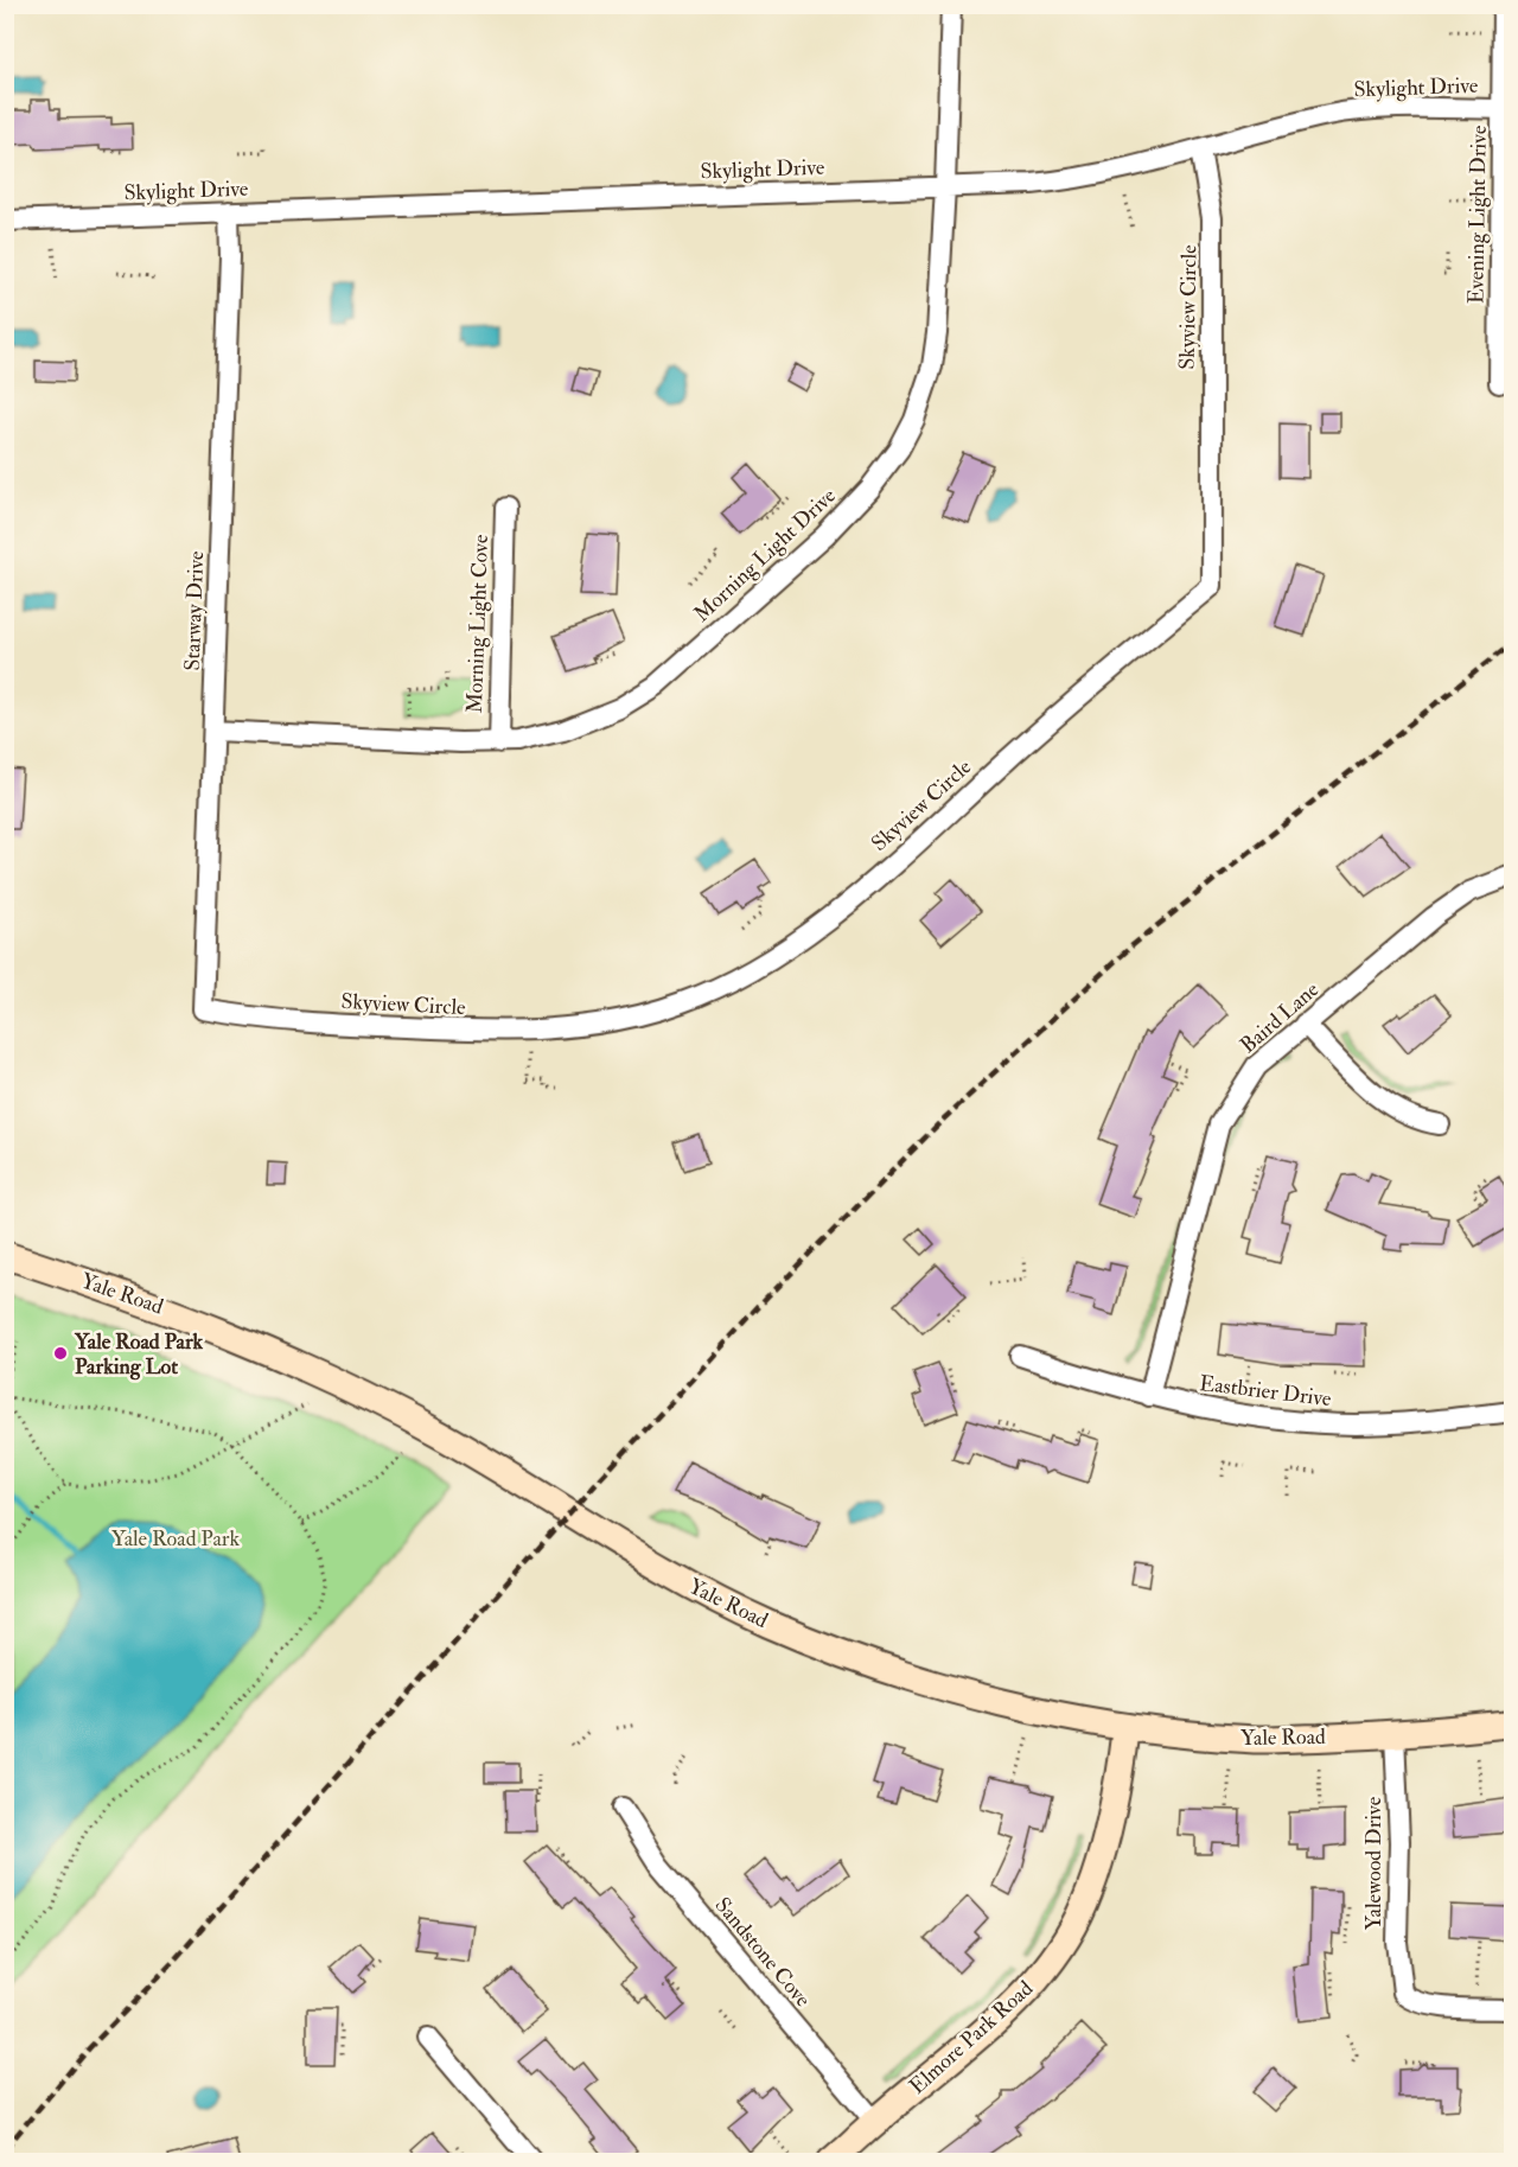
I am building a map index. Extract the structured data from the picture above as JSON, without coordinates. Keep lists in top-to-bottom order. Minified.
{"streets":{"main road":["Yale Road","Elmore Park Road"],"street":["Skylight Drive","Evening Light Drive","Skyview Circle","Morning Light Drive","Starway Drive","Morning Light Cove","Baird Lane","Eastbrier Drive","Yalewood Drive","Sandstone Cove"]},"crossings":[["Skylight Drive","Evening Light Drive"],["Skylight Drive","Skyview Circle"],["Skylight Drive","Morning Light Drive"],["Skylight Drive","Starway Drive"],["Skyview Circle","Starway Drive"],["Morning Light Drive","Starway Drive"],["Morning Light Drive","Morning Light Cove"],["Baird Lane","Eastbrier Drive"],["Yale Road","Yalewood Drive"],["Yale Road","Elmore Park Road"],["Sandstone Cove","Elmore Park Road"]],"parks":["Yale Road Park"],"places":["Yale Road Park Parking Lot"]}
